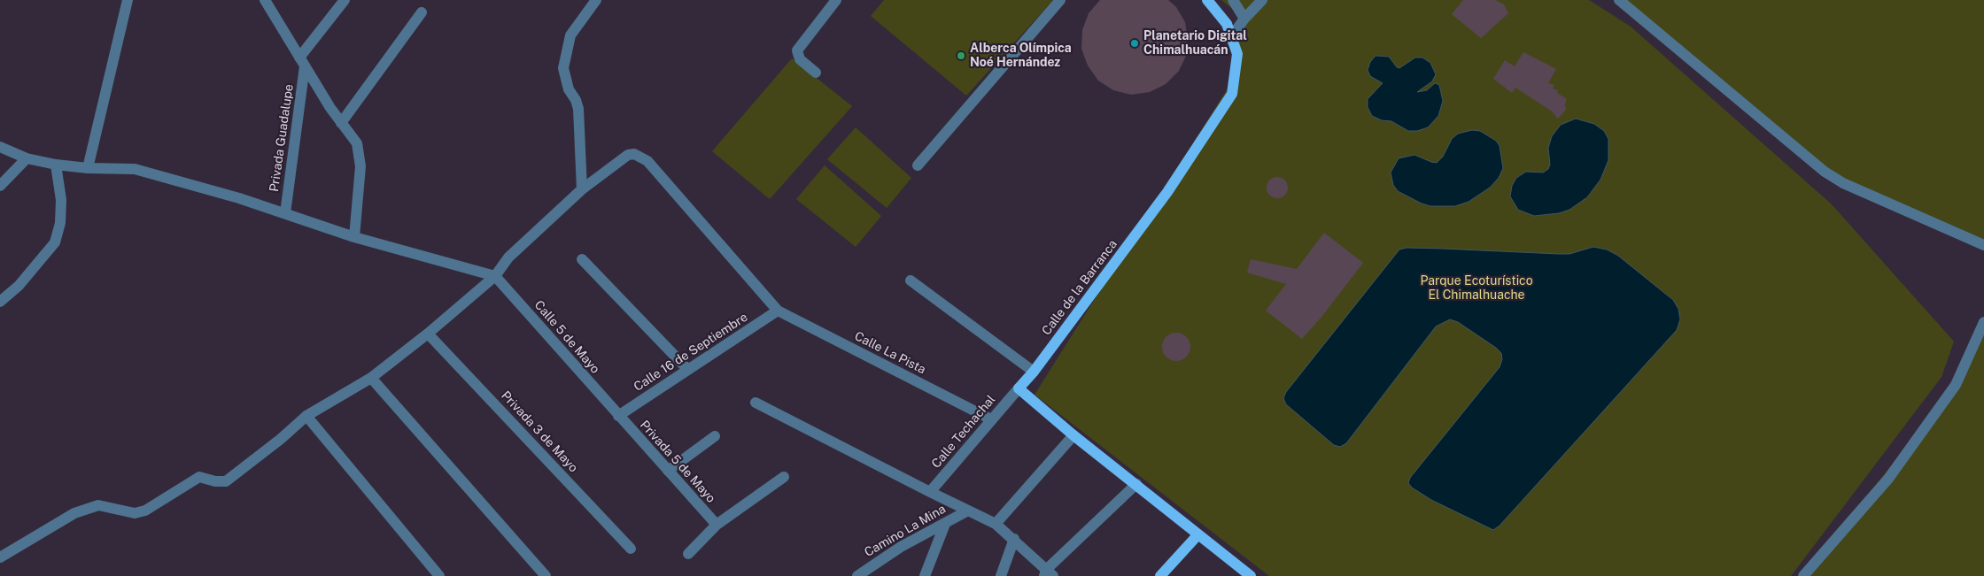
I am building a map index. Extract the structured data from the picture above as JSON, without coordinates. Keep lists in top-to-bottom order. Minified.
{"streets":{"main road":["Calle de la Barranca"],"street":["Privada Guadalupe","Calle 5 de Mayo","Calle 16 de Septiembre","Calle La Pista","Privada 3 de Mayo","Calle Techachal","Privada 5 de Mayo","Camino La Mina"]},"crossings":[["Calle de la Barranca","Calle Techachal"],["Calle 5 de Mayo","Calle 16 de Septiembre"],["Calle 5 de Mayo","Privada 5 de Mayo"],["Calle 16 de Septiembre","Calle La Pista"],["Calle 16 de Septiembre","Privada 5 de Mayo"],["Calle La Pista","Calle Techachal"]],"parks":["Parque Ecoturístico El Chimalhuache"],"places":["Planetario Digital Chimalhuacán","Alberca Olímpica Noé Hernández"]}
